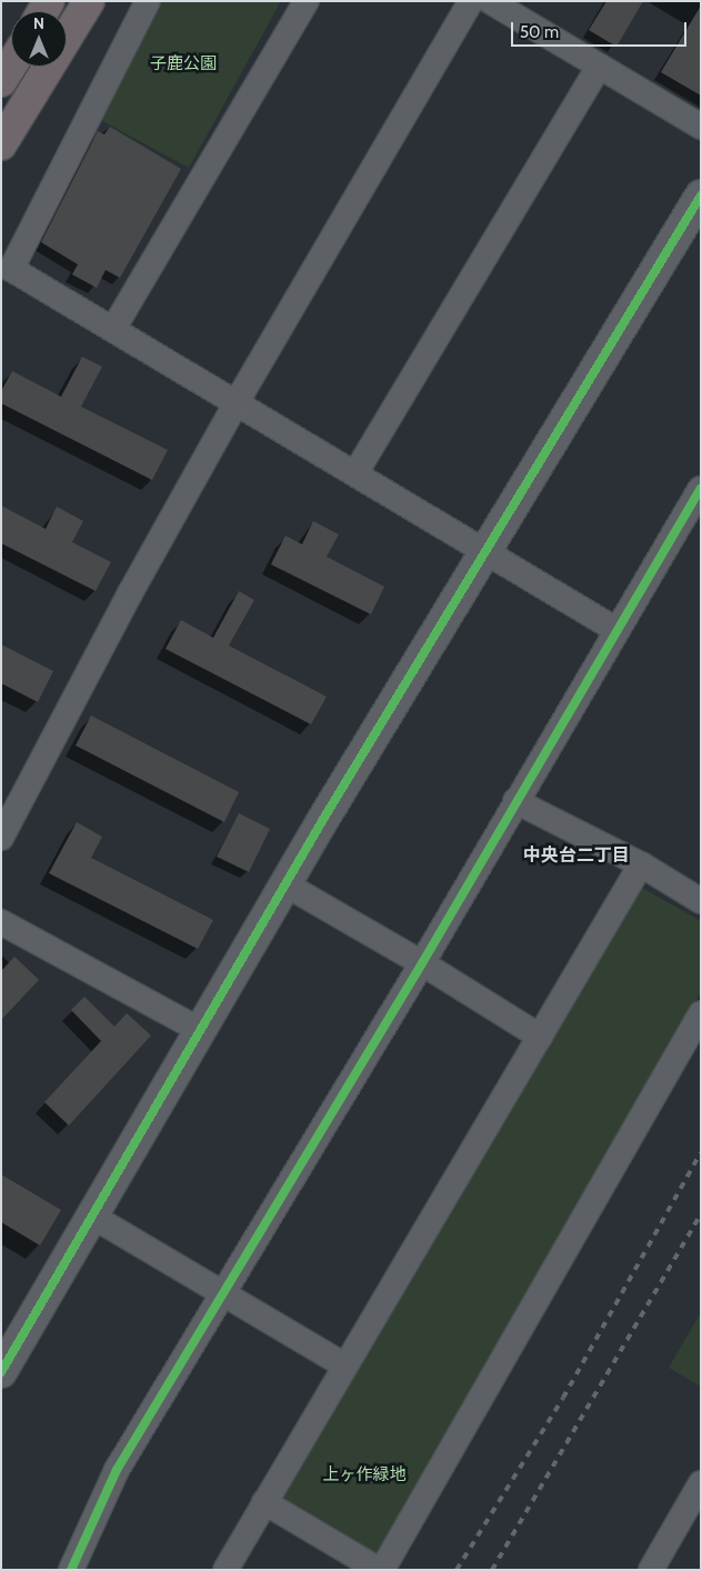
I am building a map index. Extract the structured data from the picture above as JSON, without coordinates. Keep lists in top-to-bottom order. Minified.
{"districts":["中央台二丁目"],"parks":["子鹿公園","上ヶ作緑地"],"scale_bar":"50 m","north":"top"}
